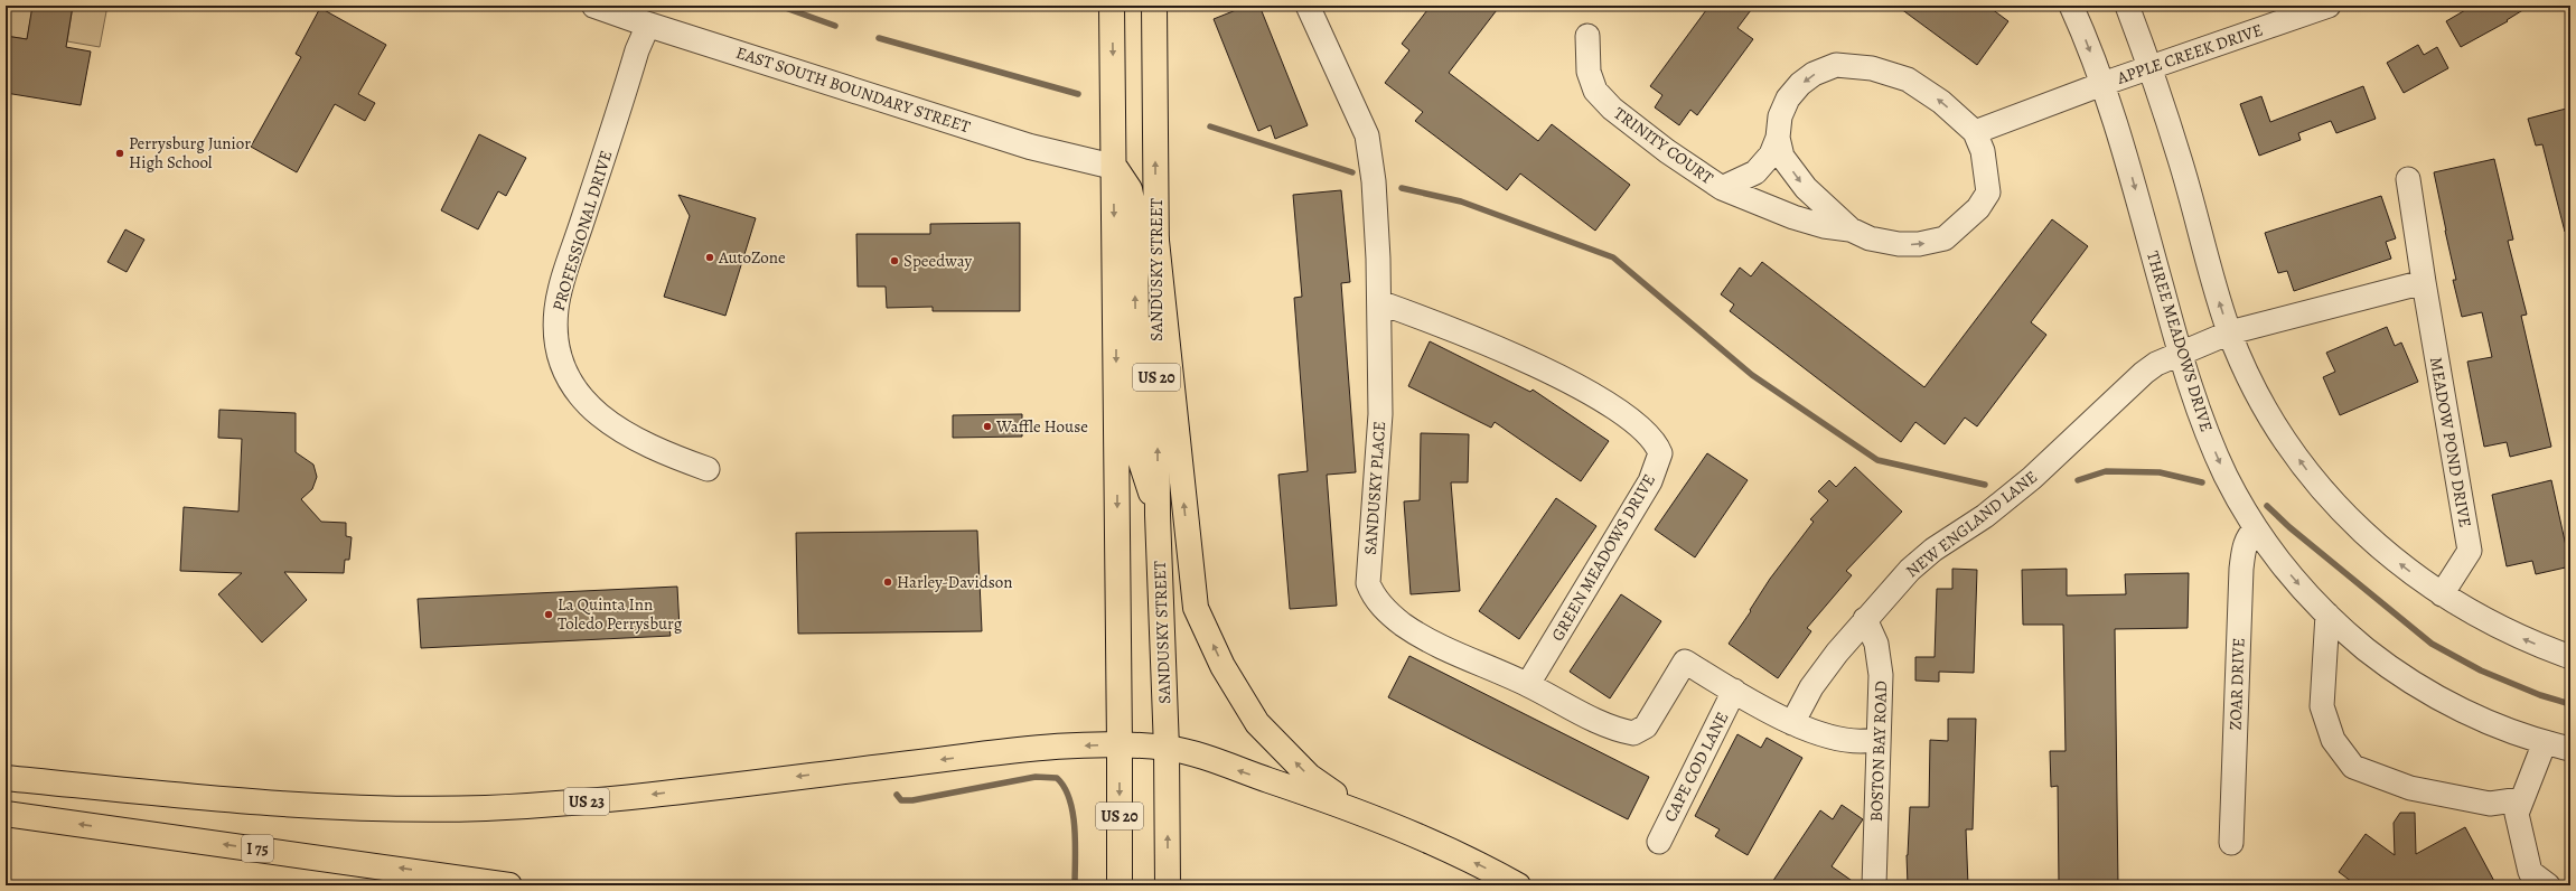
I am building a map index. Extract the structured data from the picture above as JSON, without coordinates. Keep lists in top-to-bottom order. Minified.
{"streets":{"main road":["SANDUSKY STREET","US 20","US 23","I 75"],"street":["APPLE CREEK DRIVE","EAST SOUTH BOUNDARY STREET","TRINITY COURT","PROFESSIONAL DRIVE","THREE MEADOWS DRIVE","MEADOW POND DRIVE","SANDUSKY PLACE","NEW ENGLAND LANE","GREEN MEADOWS DRIVE","ZOAR DRIVE","BOSTON BAY ROAD","CAPE COD LANE"]},"crossings":[["APPLE CREEK DRIVE","THREE MEADOWS DRIVE"],["EAST SOUTH BOUNDARY STREET","PROFESSIONAL DRIVE"],["EAST SOUTH BOUNDARY STREET","US 20"],["SANDUSKY STREET","US 20"],["SANDUSKY STREET","US 23"],["THREE MEADOWS DRIVE","NEW ENGLAND LANE"],["THREE MEADOWS DRIVE","ZOAR DRIVE"],["US 20","US 23"],["SANDUSKY PLACE","GREEN MEADOWS DRIVE"],["SANDUSKY PLACE","CAPE COD LANE"],["NEW ENGLAND LANE","BOSTON BAY ROAD"]],"places":["Perrysburg Junior High School","AutoZone","Speedway","Waffle House","Harley-Davidson","La Quinta Inn Toledo Perrysburg"]}
